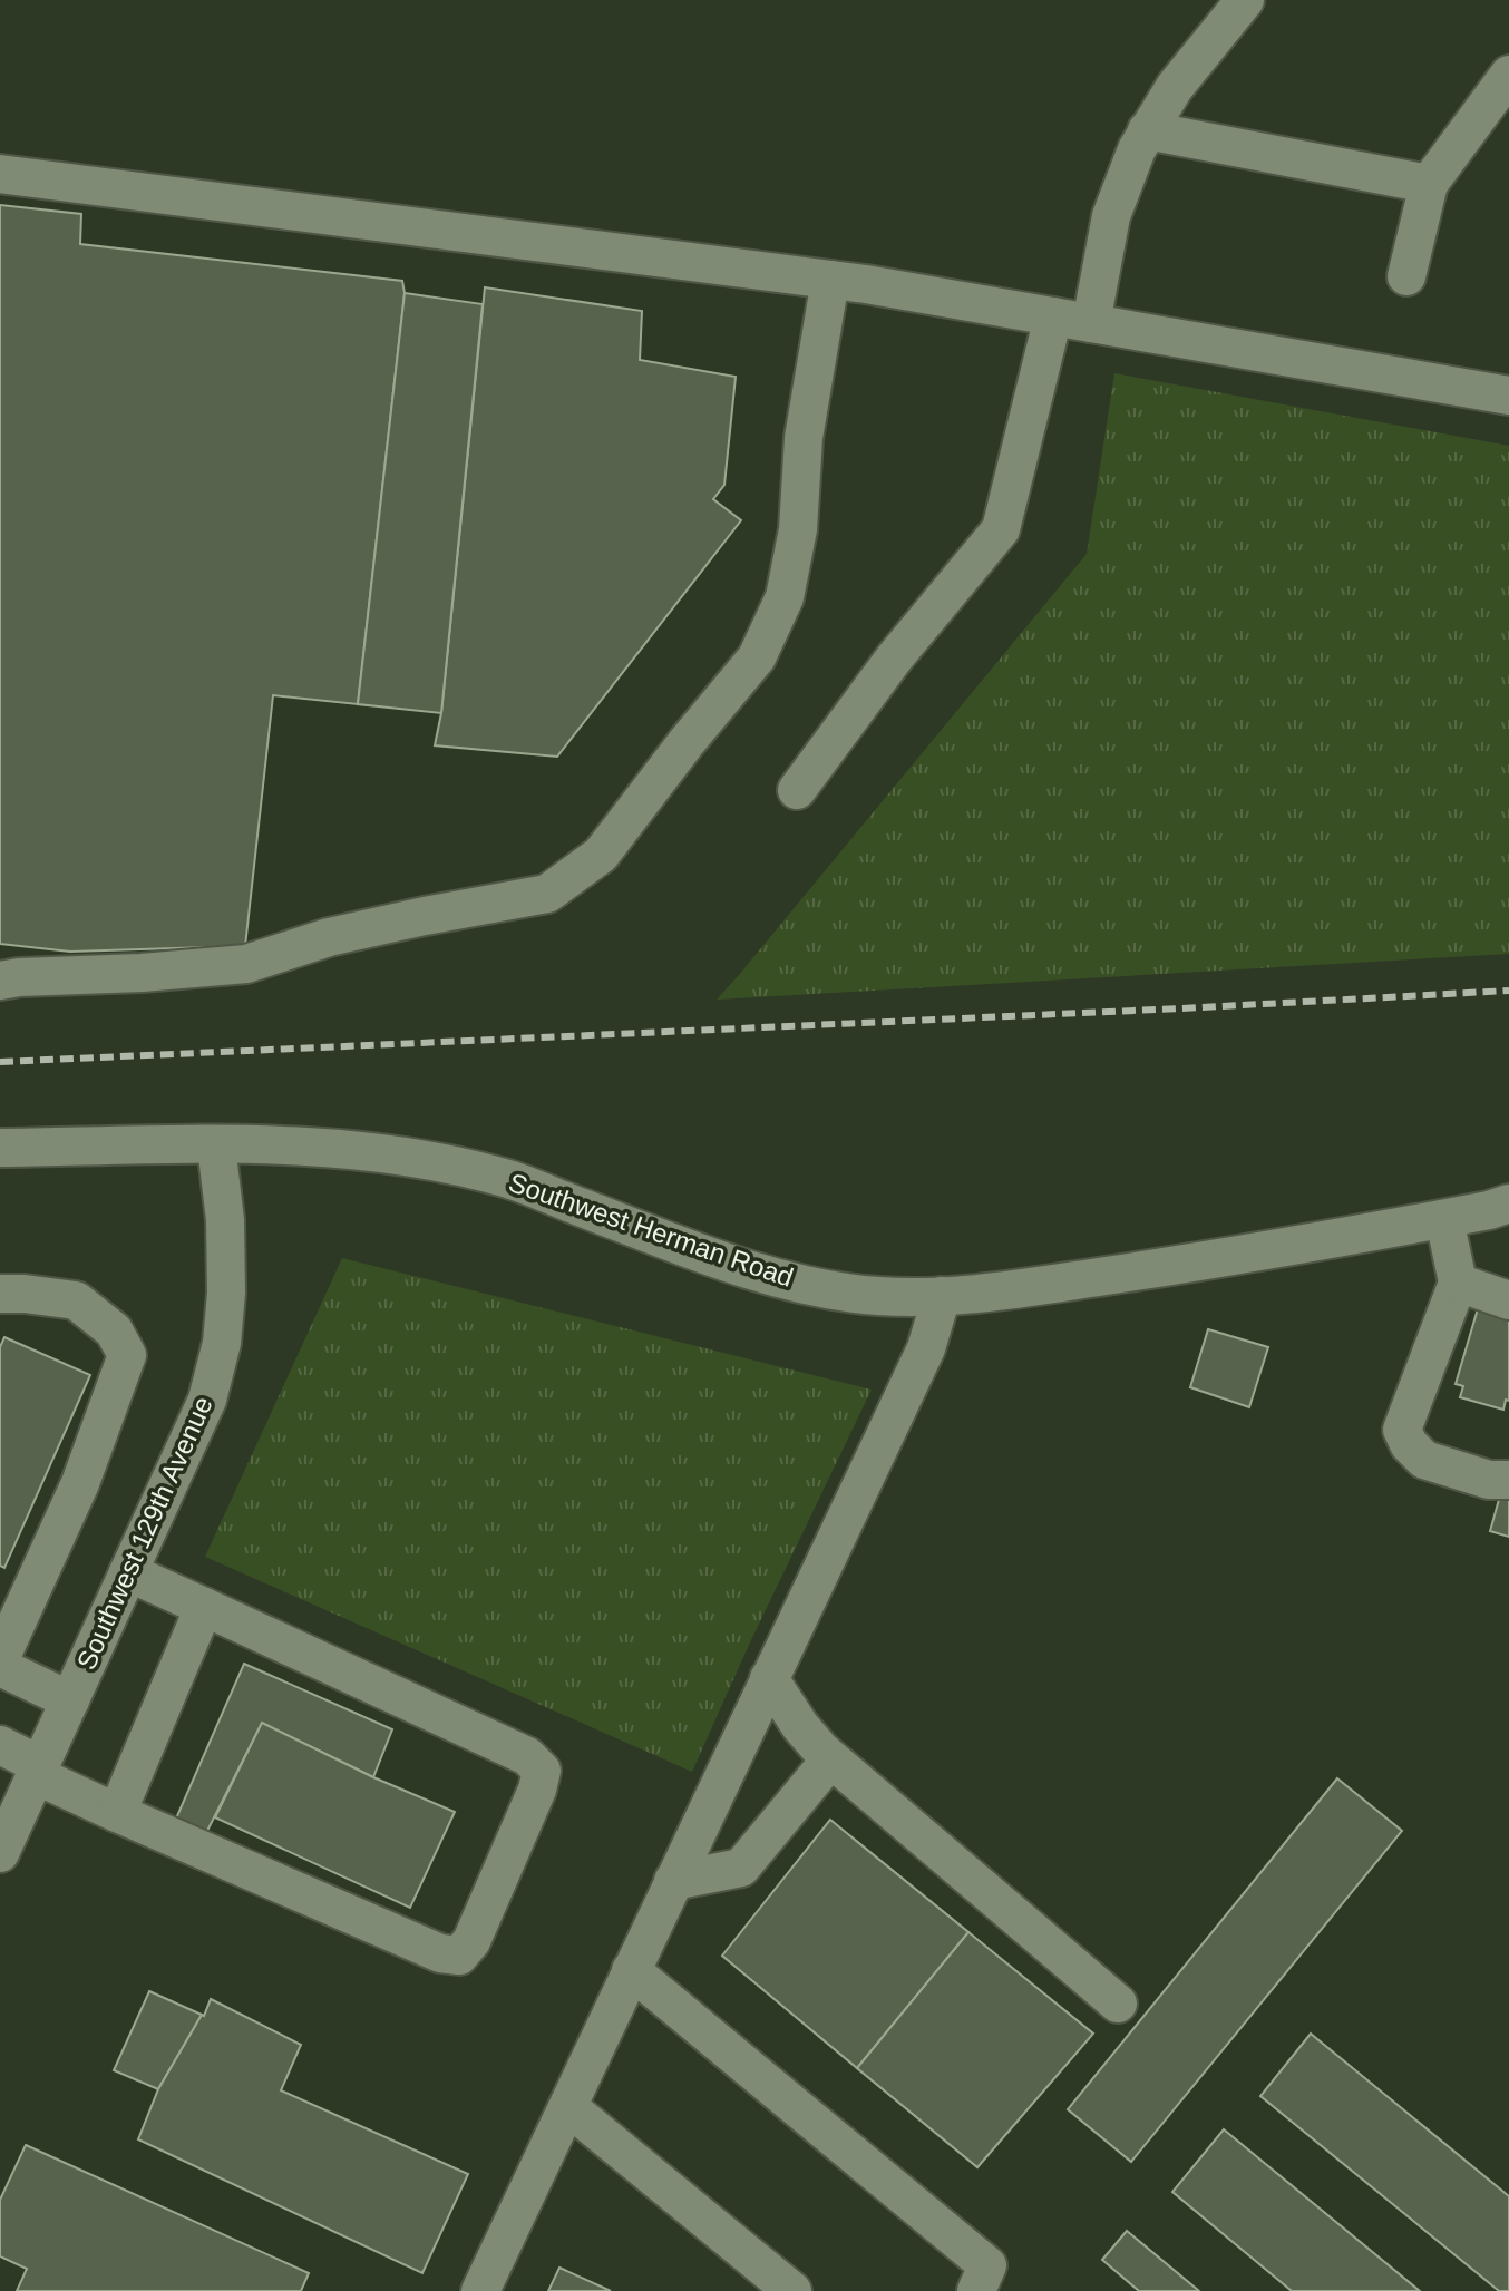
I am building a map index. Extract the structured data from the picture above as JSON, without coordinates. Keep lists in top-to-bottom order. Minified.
{"streets":{"street":["Southwest Herman Road","Southwest 129th Avenue"]},"crossings":[["Southwest Herman Road","Southwest 129th Avenue"]]}
